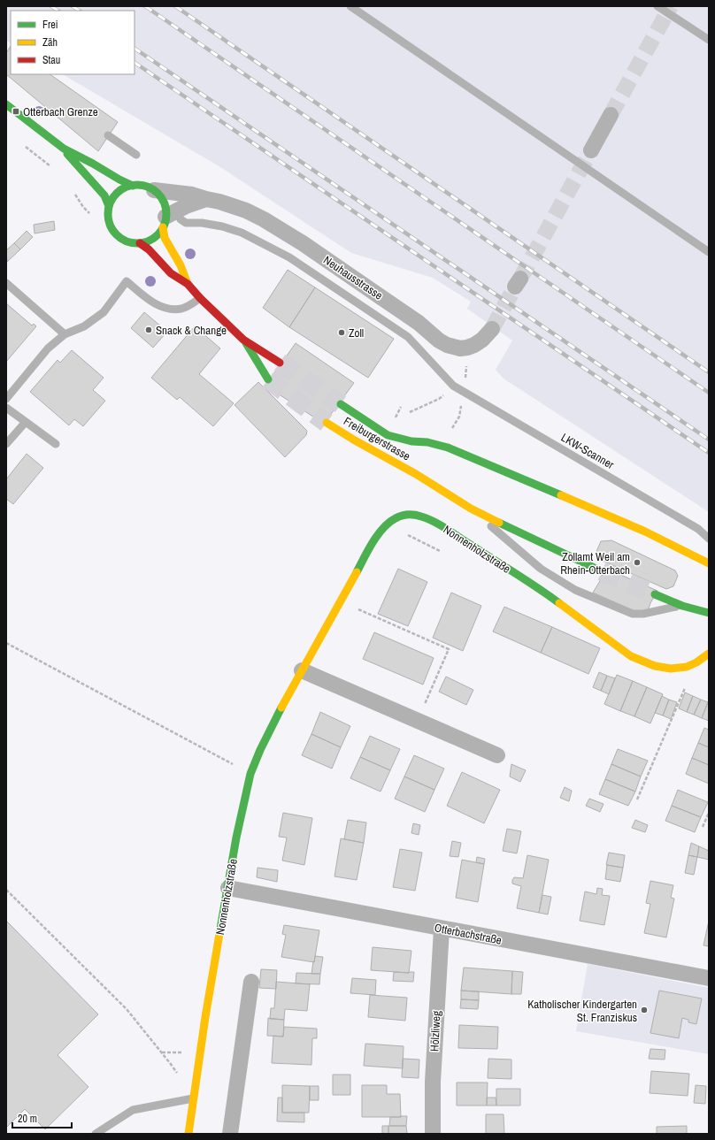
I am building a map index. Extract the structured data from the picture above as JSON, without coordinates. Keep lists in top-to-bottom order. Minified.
{"streets":{"main road":["Freiburgerstrasse","Nonnenholzstraße"],"street":["Neuhausstrasse","Otterbachstraße","Hölzliweg"],"lane":["LKW-Scanner"]},"crossings":[["Neuhausstrasse","LKW-Scanner"],["Nonnenholzstraße","Otterbachstraße"],["Otterbachstraße","Hölzliweg"]],"places":{"transit":["Otterbach Grenze"],"other":["Snack & Change","Zoll","Zollamt Weil am Rhein-Otterbach","Katholischer Kindergarten St. Franziskus"]},"legend":["Frei","Zäh","Stau"],"scale_bar":"20 m"}
